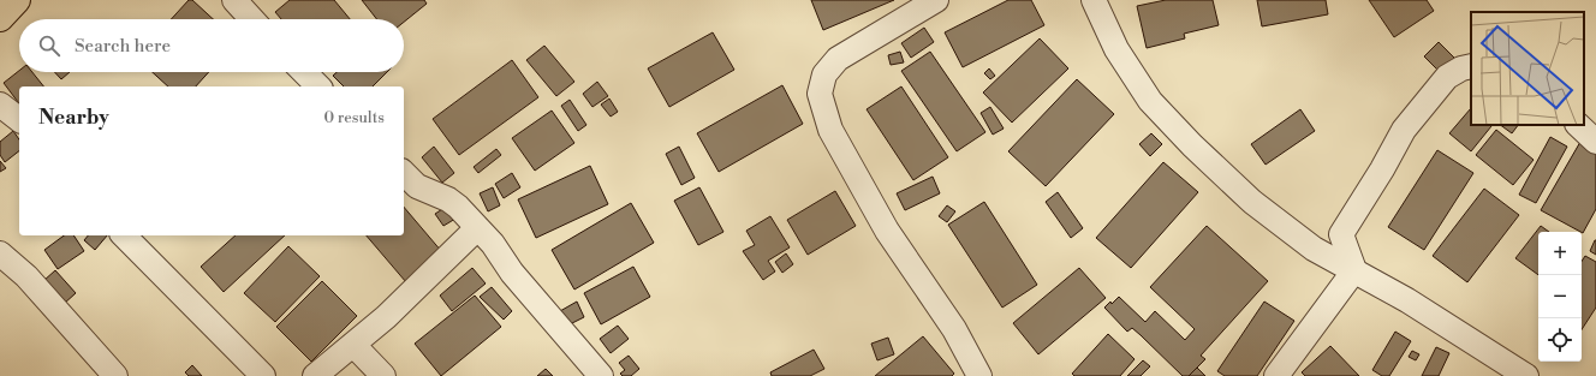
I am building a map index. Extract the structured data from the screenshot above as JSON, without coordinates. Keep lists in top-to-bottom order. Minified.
{"page":{"search":"Search here","heading":["Nearby","0 results"],"map_buttons":["+","−"]}}
